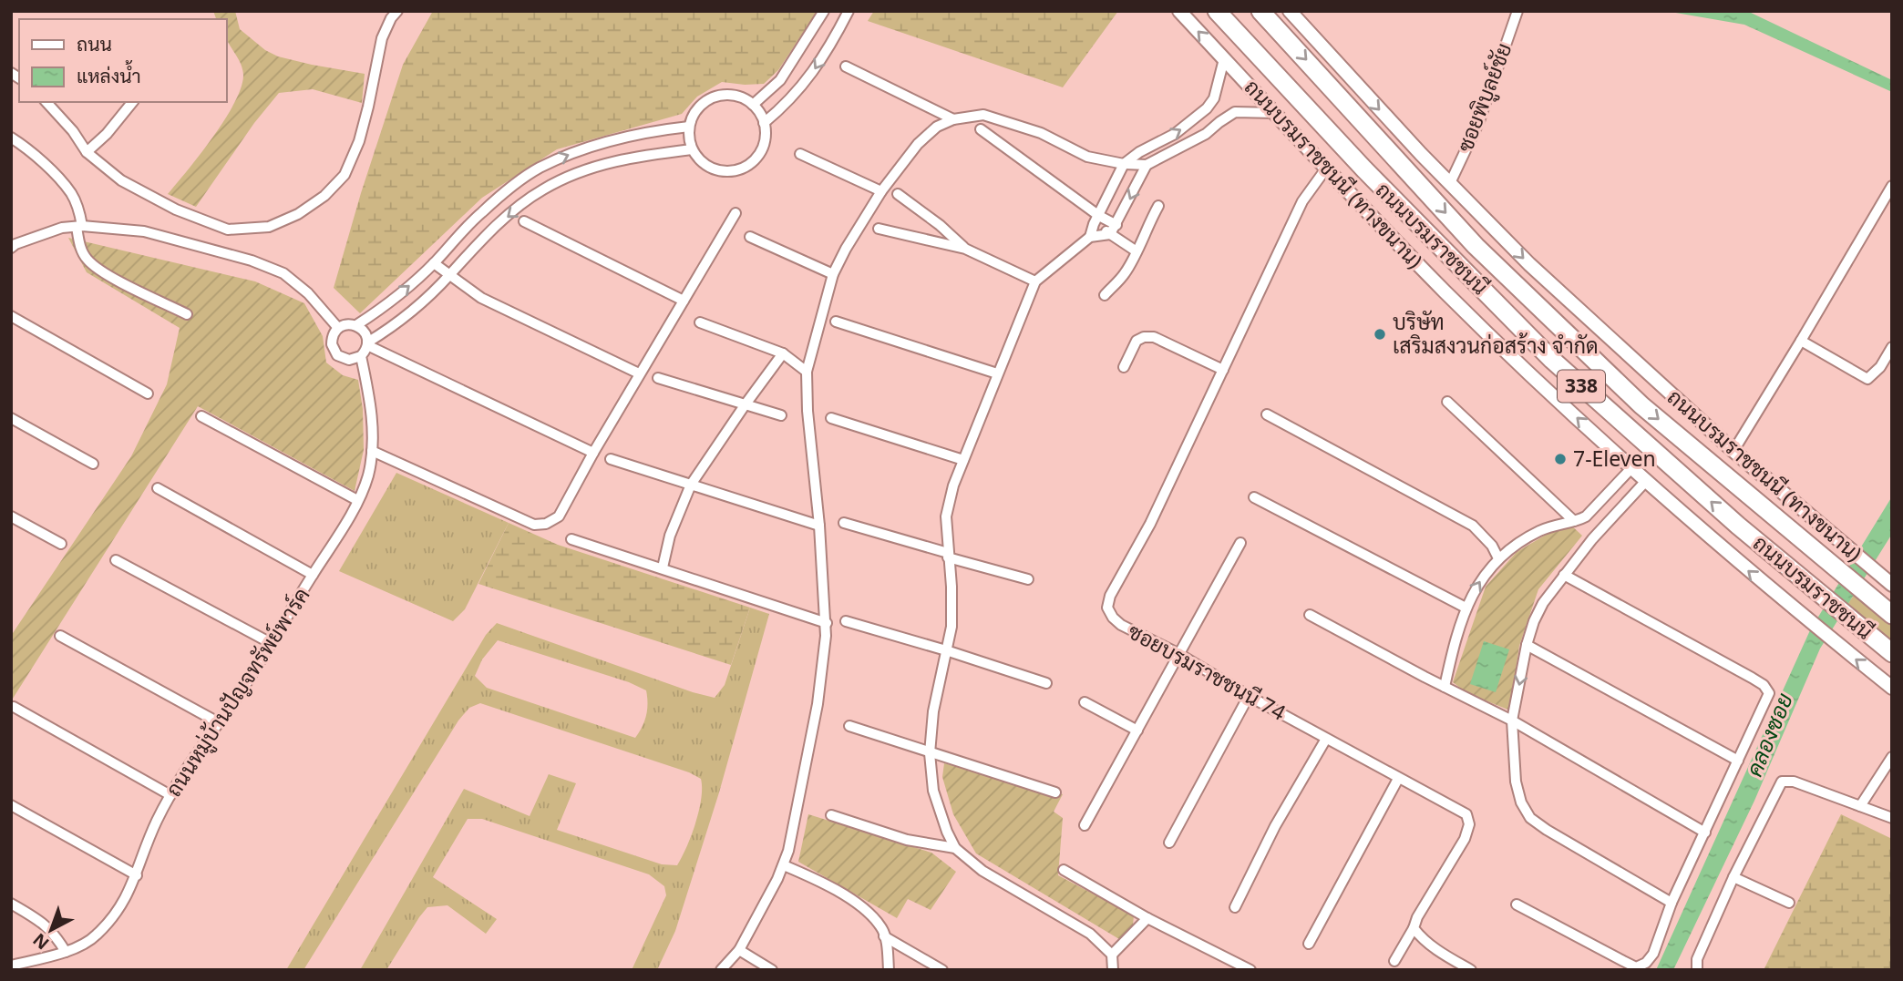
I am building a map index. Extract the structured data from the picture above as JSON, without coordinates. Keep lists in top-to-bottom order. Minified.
{"streets":{"highway":["ถนนบรมราชชนนี","338"],"main road":["ถนนบรมราชชนนี (ทางขนาน)"],"street":["ซอยพิบูลย์ชัย","ซอยบรมราชชนนี 74","ถนนหมู่บ้านปัญจทรัพย์พาร์ค"]},"crossings":[["ซอยพิบูลย์ชัย","ถนนบรมราชชนนี (ทางขนาน)"],["ถนนบรมราชชนนี (ทางขนาน)","ซอยบรมราชชนนี 74"]],"water":["คลองซอย"],"places":["บริษัท เสริมสงวนก่อสร้าง จำกัด","7-Eleven"],"legend":["ถนน","แหล่งน้ำ"],"north":"bottom left"}
